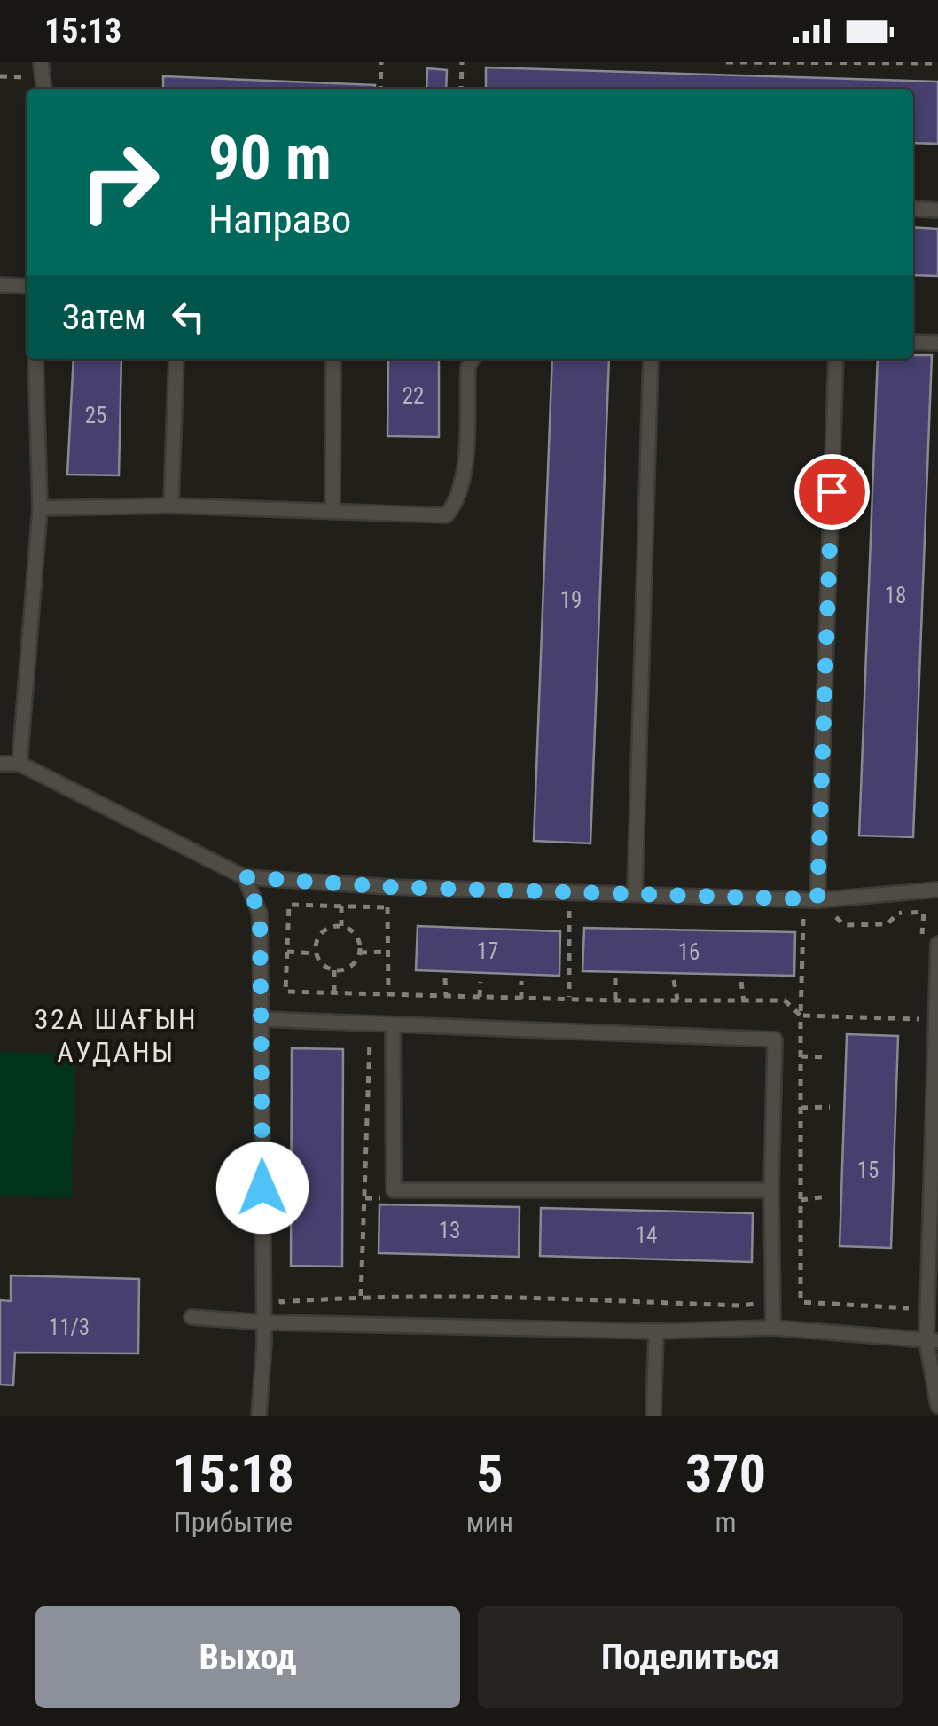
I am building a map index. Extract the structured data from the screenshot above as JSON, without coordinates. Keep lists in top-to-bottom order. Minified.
{"districts":["32А ШАҒЫН АУДАНЫ"],"house_numbers":["22","25","18","19","17","16","15","13","14","11/3"],"page":{"status":"15:13","turn":["90 m","Направо"],"then":"Затем","eta":["15:18","Прибытие","5","мин","370","m"],"buttons":["Выход","Поделиться"]}}
